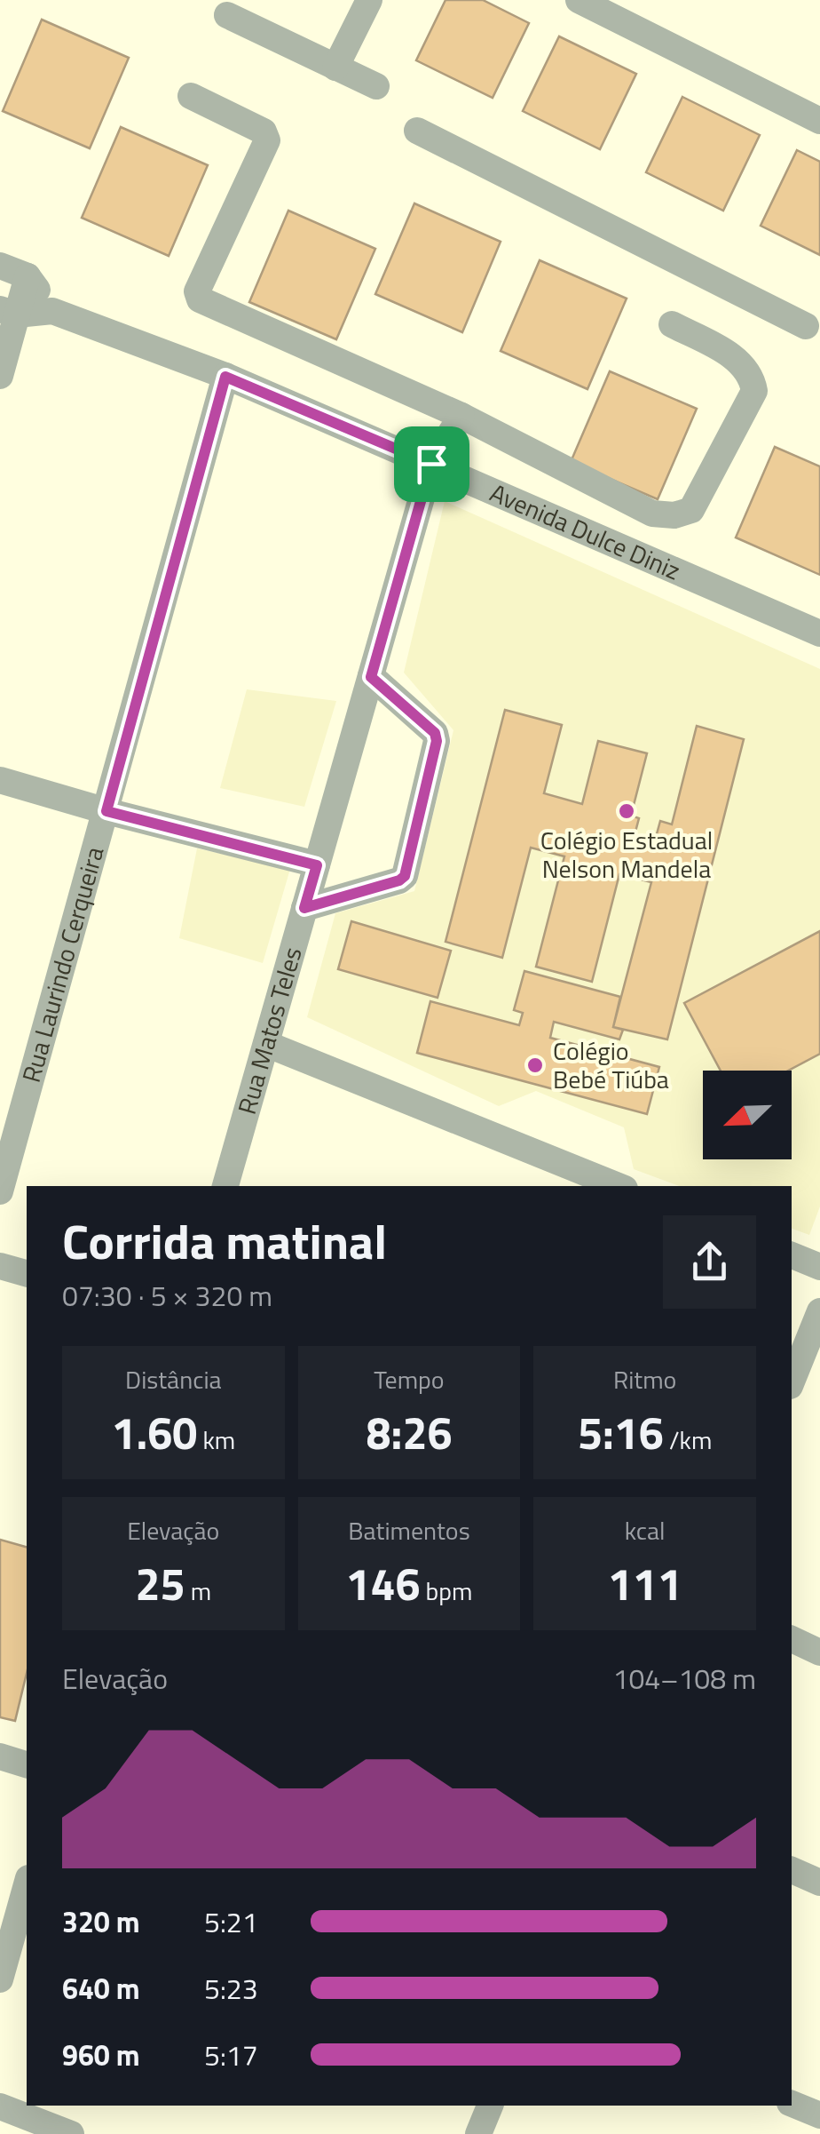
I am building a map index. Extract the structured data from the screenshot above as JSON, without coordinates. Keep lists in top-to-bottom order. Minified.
{"streets":{"street":["Avenida Dulce Diniz","Rua Laurindo Cerqueira","Rua Matos Teles"]},"crossings":[["Avenida Dulce Diniz","Rua Laurindo Cerqueira"],["Avenida Dulce Diniz","Rua Matos Teles"]],"places":["Colégio Estadual Nelson Mandela","Colégio Bebé Tiúba"],"north":"bottom left","page":{"heading":["Corrida matinal","07:30 · 5 × 320 m"],"stats":[["Distância","1.60 km"],["Tempo","8:26"],["Ritmo","5:16 /km"],["Elevação","25 m"],["Batimentos","146 bpm"],["kcal","111"]],"chart":["Elevação","104–108 m"],"list":[{"name":"320 m","note":"5:21"},{"name":"640 m","note":"5:23"},{"name":"960 m","note":"5:17"}]}}
